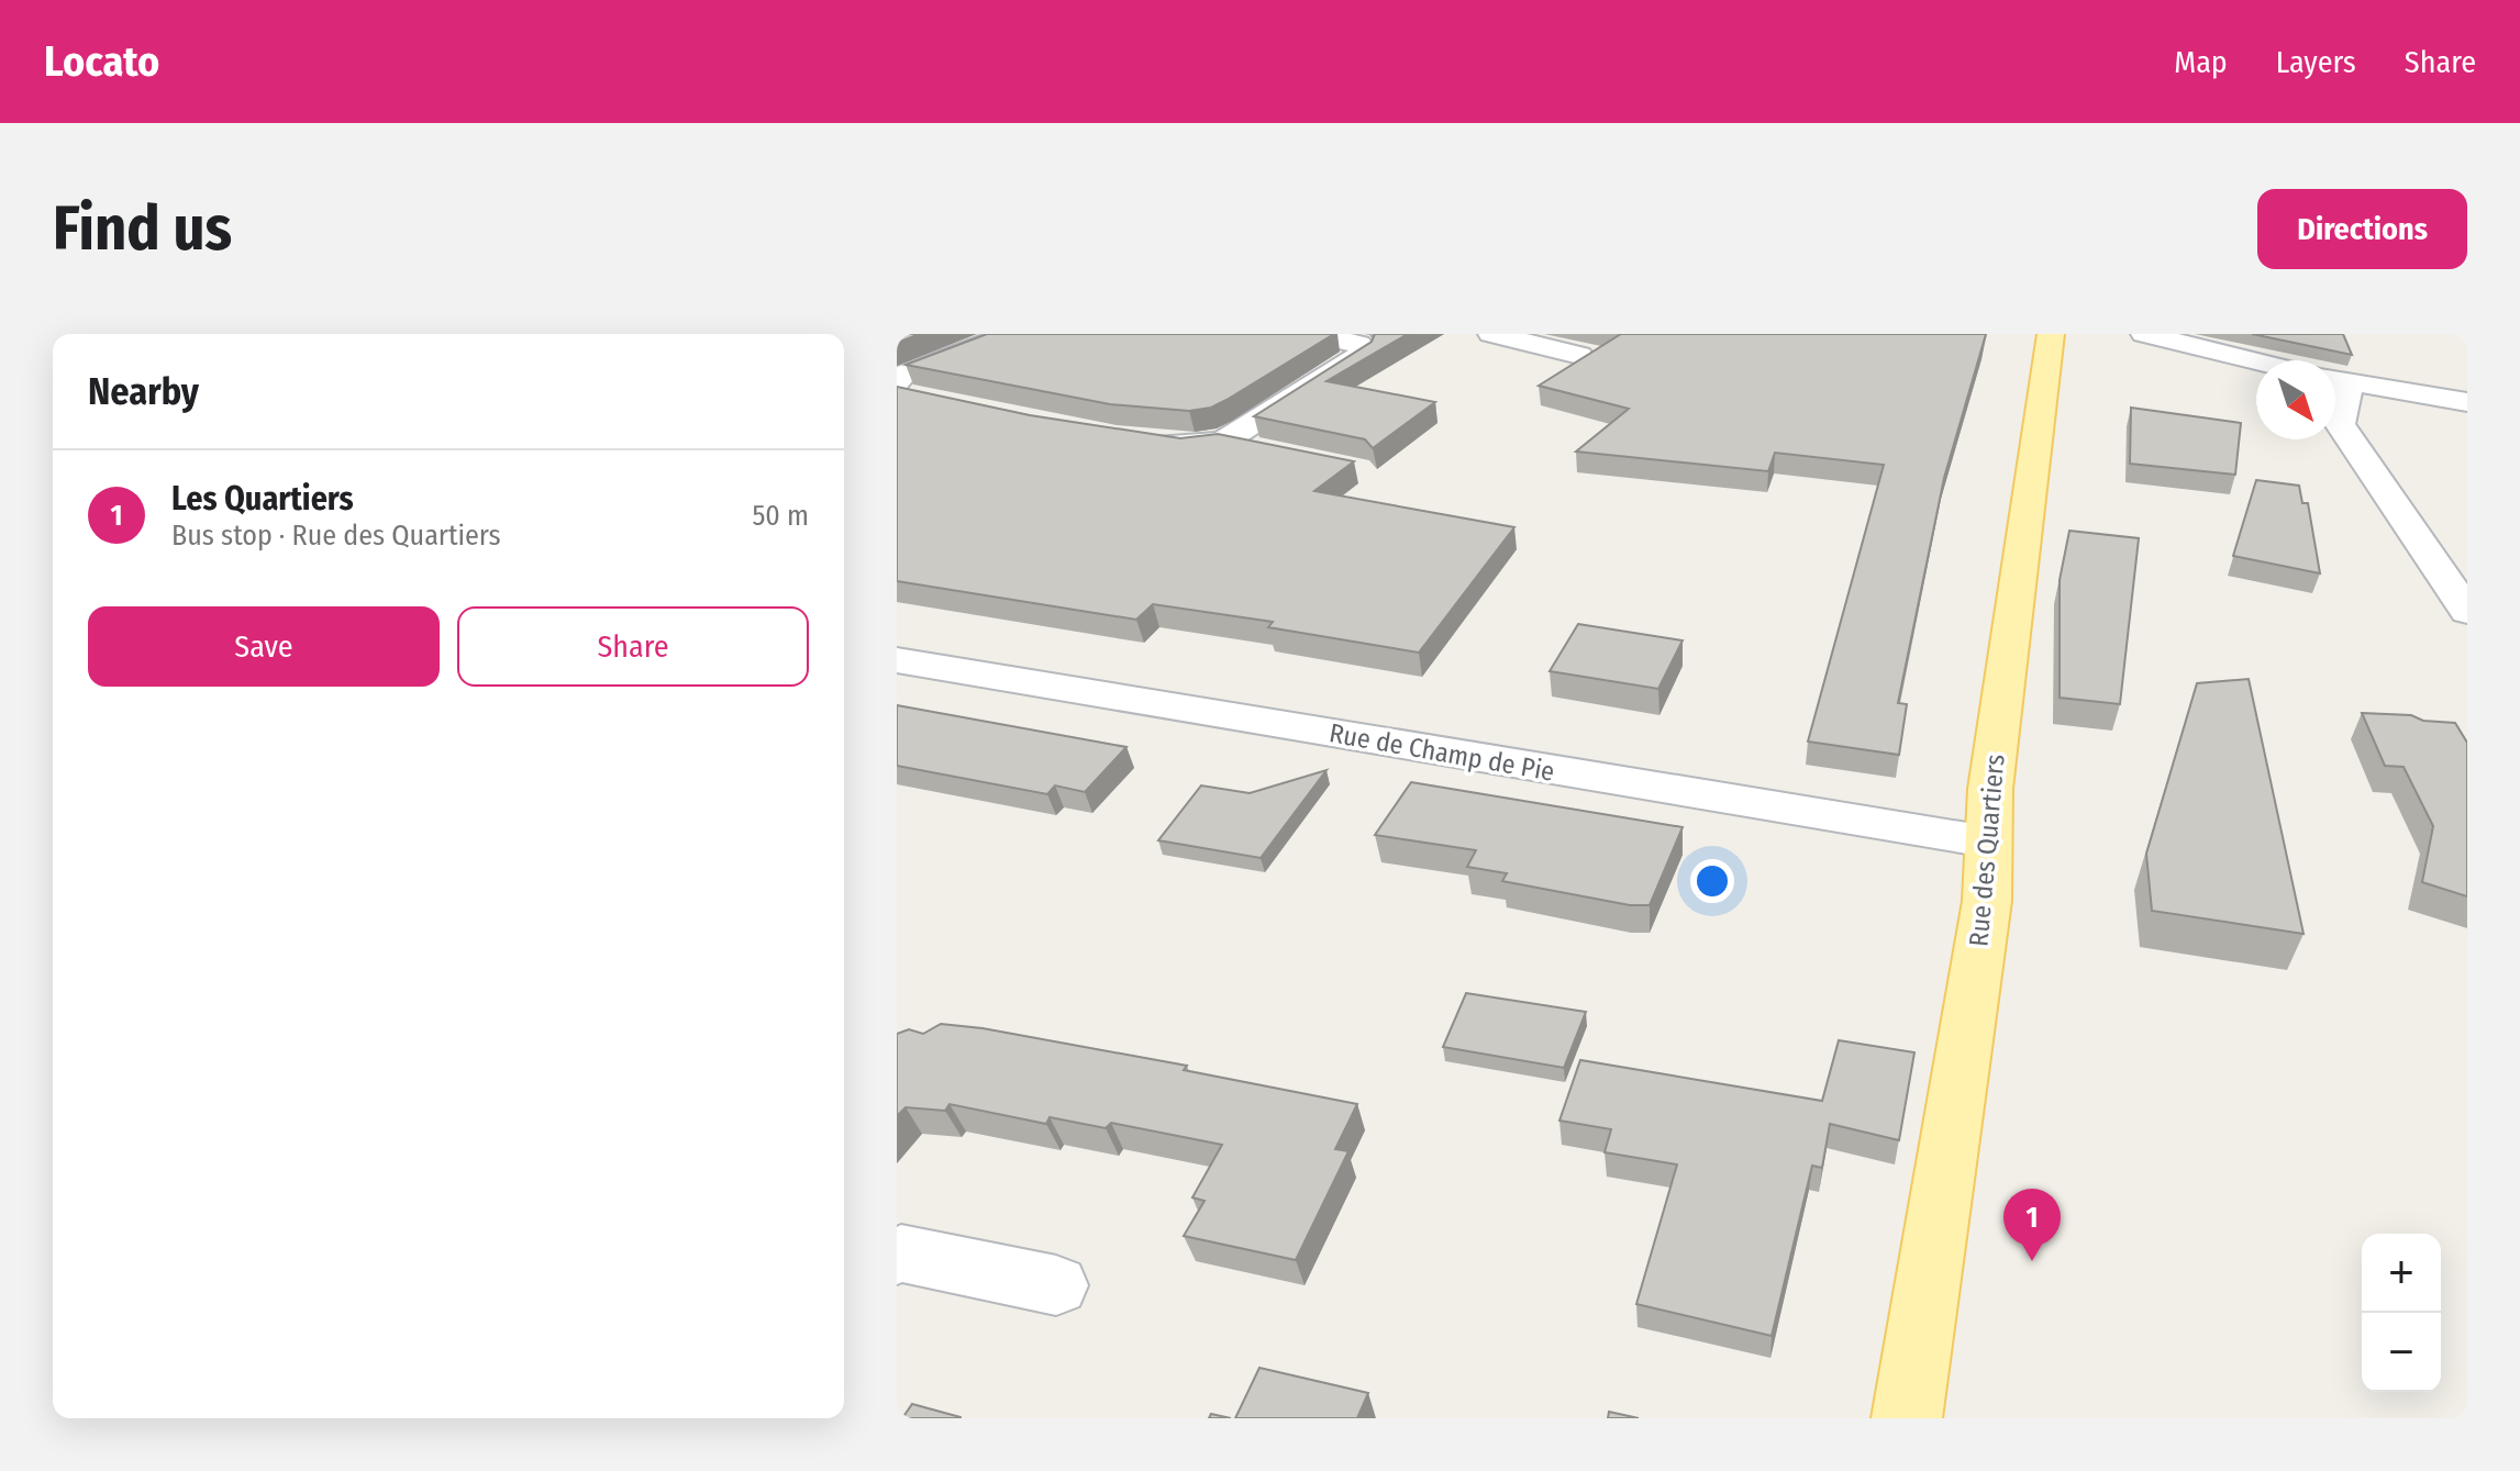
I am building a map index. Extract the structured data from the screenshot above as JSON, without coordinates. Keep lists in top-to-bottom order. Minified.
{"streets":{"main road":["Rue des Quartiers"],"street":["Rue de Champ de Pie"]},"crossings":[["Rue de Champ de Pie","Rue des Quartiers"]],"north":"bottom right","page":{"header":"Locato","nav":["Map","Layers","Share"],"buttons":["Directions",["Save","Share"]],"title":"Find us","heading":"Nearby","list":[{"mark":"1","name":"Les Quartiers","note":"Bus stop · Rue des Quartiers","value":"50 m"}],"pins":"1","map_buttons":["+","−"]}}
